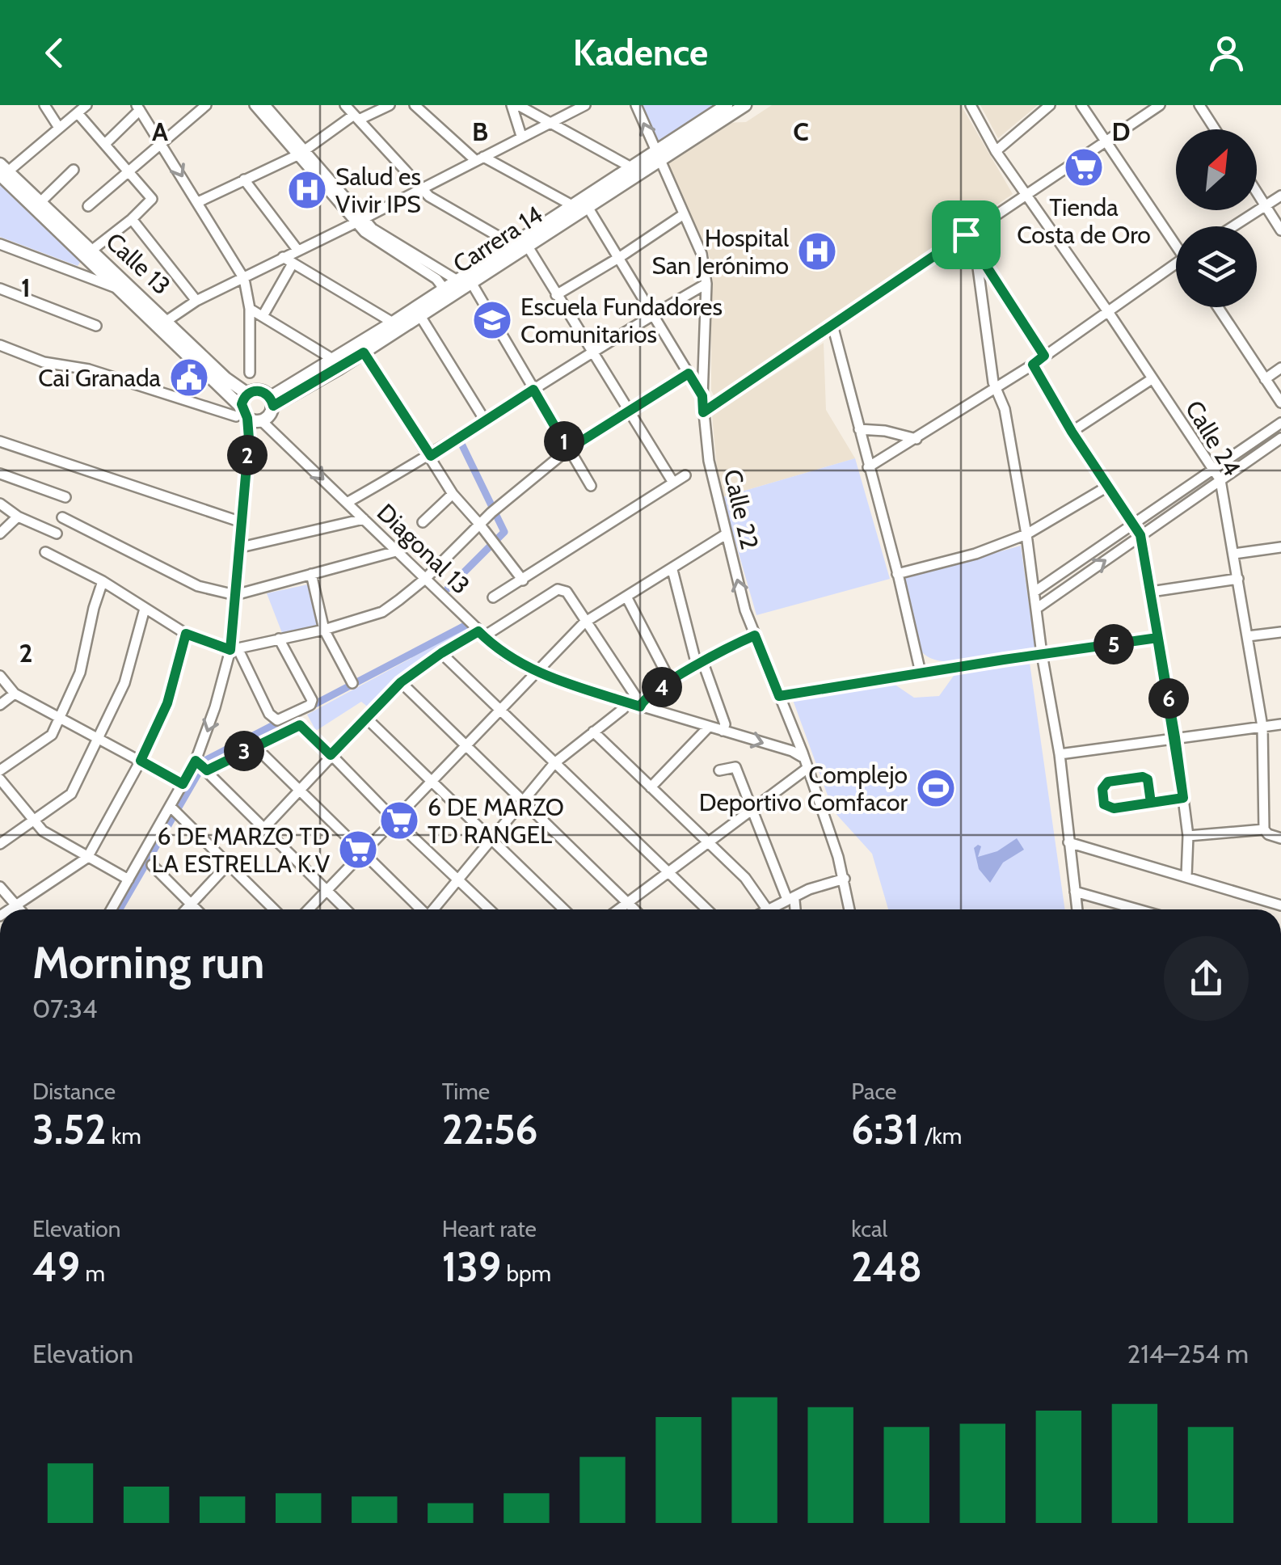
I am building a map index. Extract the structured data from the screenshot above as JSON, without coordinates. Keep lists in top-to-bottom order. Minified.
{"streets":{"main road":["Carrera 14","Calle 13"],"street":["Calle 24","Calle 22","Diagonal 13"]},"crossings":[["Carrera 14","Calle 22"],["Calle 13","Diagonal 13"],["Calle 22","Diagonal 13"]],"places":{"supermarket":["Tienda Costa de Oro","6 DE MARZO TD RANGEL","6 DE MARZO TD LA ESTRELLA K.V"],"hospital":["Salud es Vivir IPS","Hospital San Jerónimo"],"school or university":["Escuela Fundadores Comunitarios"],"public building":["Cai Granada"],"sports":["Complejo Deportivo Comfacor"]},"north":"top right","page":{"header":"Kadence","pins":["1","2","5","4","6","3"],"heading":["Morning run","07:34"],"stats":[["Distance","3.52 km"],["Time","22:56"],["Pace","6:31 /km"],["Elevation","49 m"],["Heart rate","139 bpm"],["kcal","248"]],"chart":["Elevation","214–254 m"]},"grid":{"columns":["A","B","C","D"],"rows":["1","2"]}}
